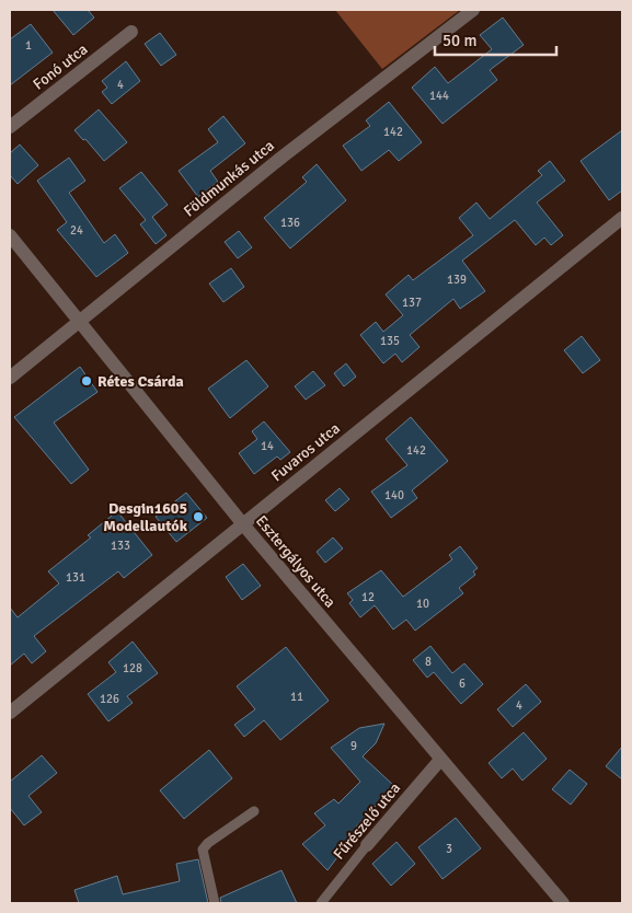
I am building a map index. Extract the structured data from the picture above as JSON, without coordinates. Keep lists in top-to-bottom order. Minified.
{"streets":{"street":["Fonó utca","Földmunkás utca","Fuvaros utca","Esztergályos utca","Fűrészelő utca"]},"crossings":[["Földmunkás utca","Esztergályos utca"],["Fuvaros utca","Esztergályos utca"],["Esztergályos utca","Fűrészelő utca"]],"places":["Rétes Csárda","Desgin1605 Modellautók"],"house_numbers":["1","4","144","142","136","24","139","137","135","14","142","140","133","131","12","10","8","128","6","11","126","4","9","3"],"scale_bar":"50 m"}
